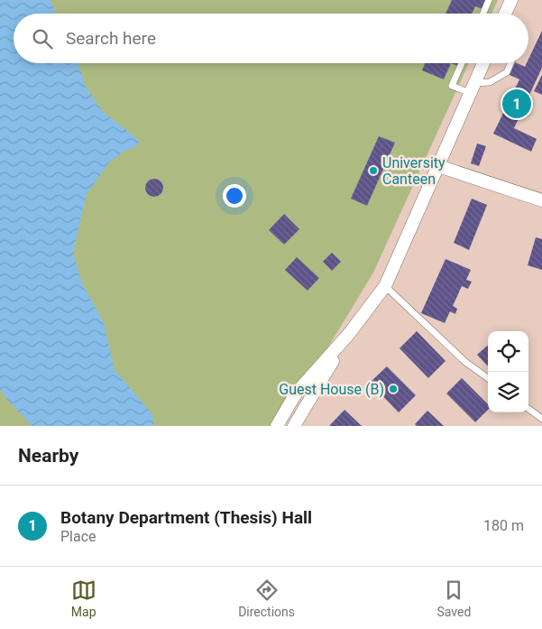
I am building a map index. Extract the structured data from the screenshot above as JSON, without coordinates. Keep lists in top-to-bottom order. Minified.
{"places":["University Canteen","Guest House (B)"],"page":{"search":"Search here","pins":"1","heading":"Nearby","list":[{"mark":"1","name":"Botany Department (Thesis) Hall","note":"Place","value":"180 m"}],"nav":["Map","Directions","Saved"]}}
